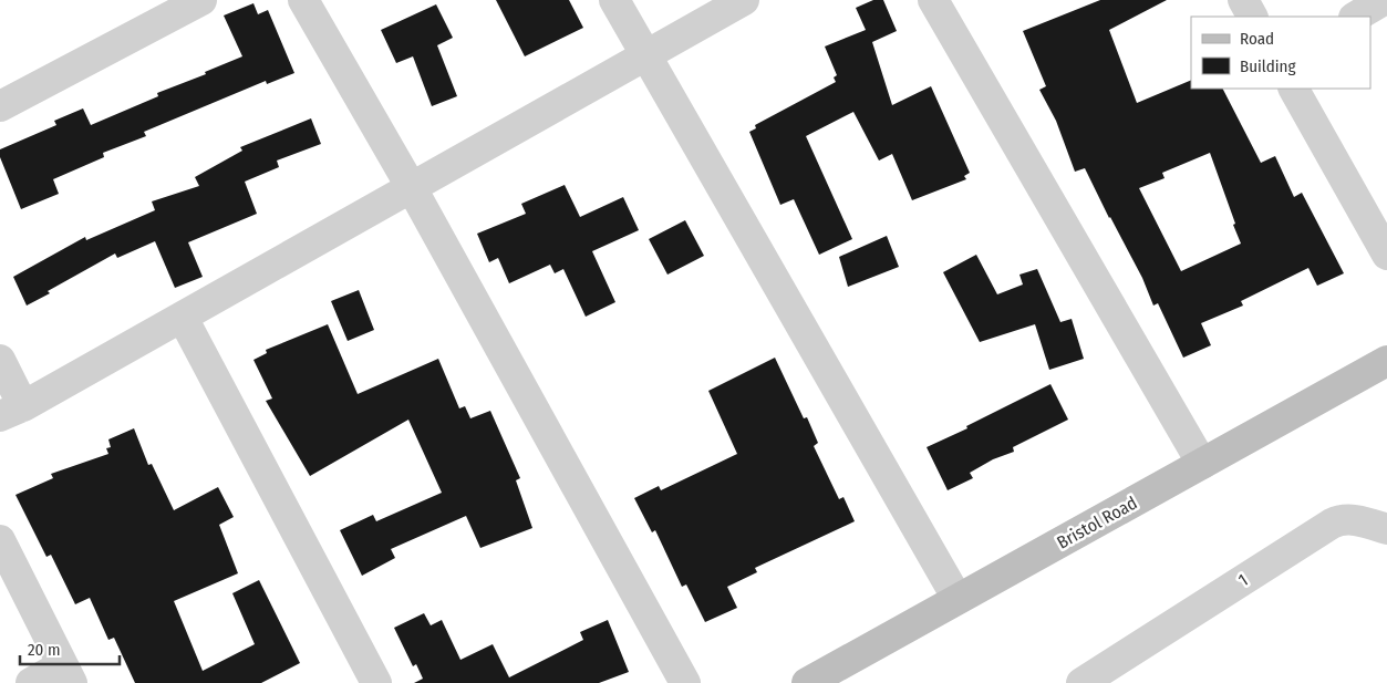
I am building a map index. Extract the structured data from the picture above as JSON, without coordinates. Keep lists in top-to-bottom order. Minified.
{"streets":{"street":["Bristol Road","1"]},"legend":["Road","Building"],"scale_bar":"20 m"}
